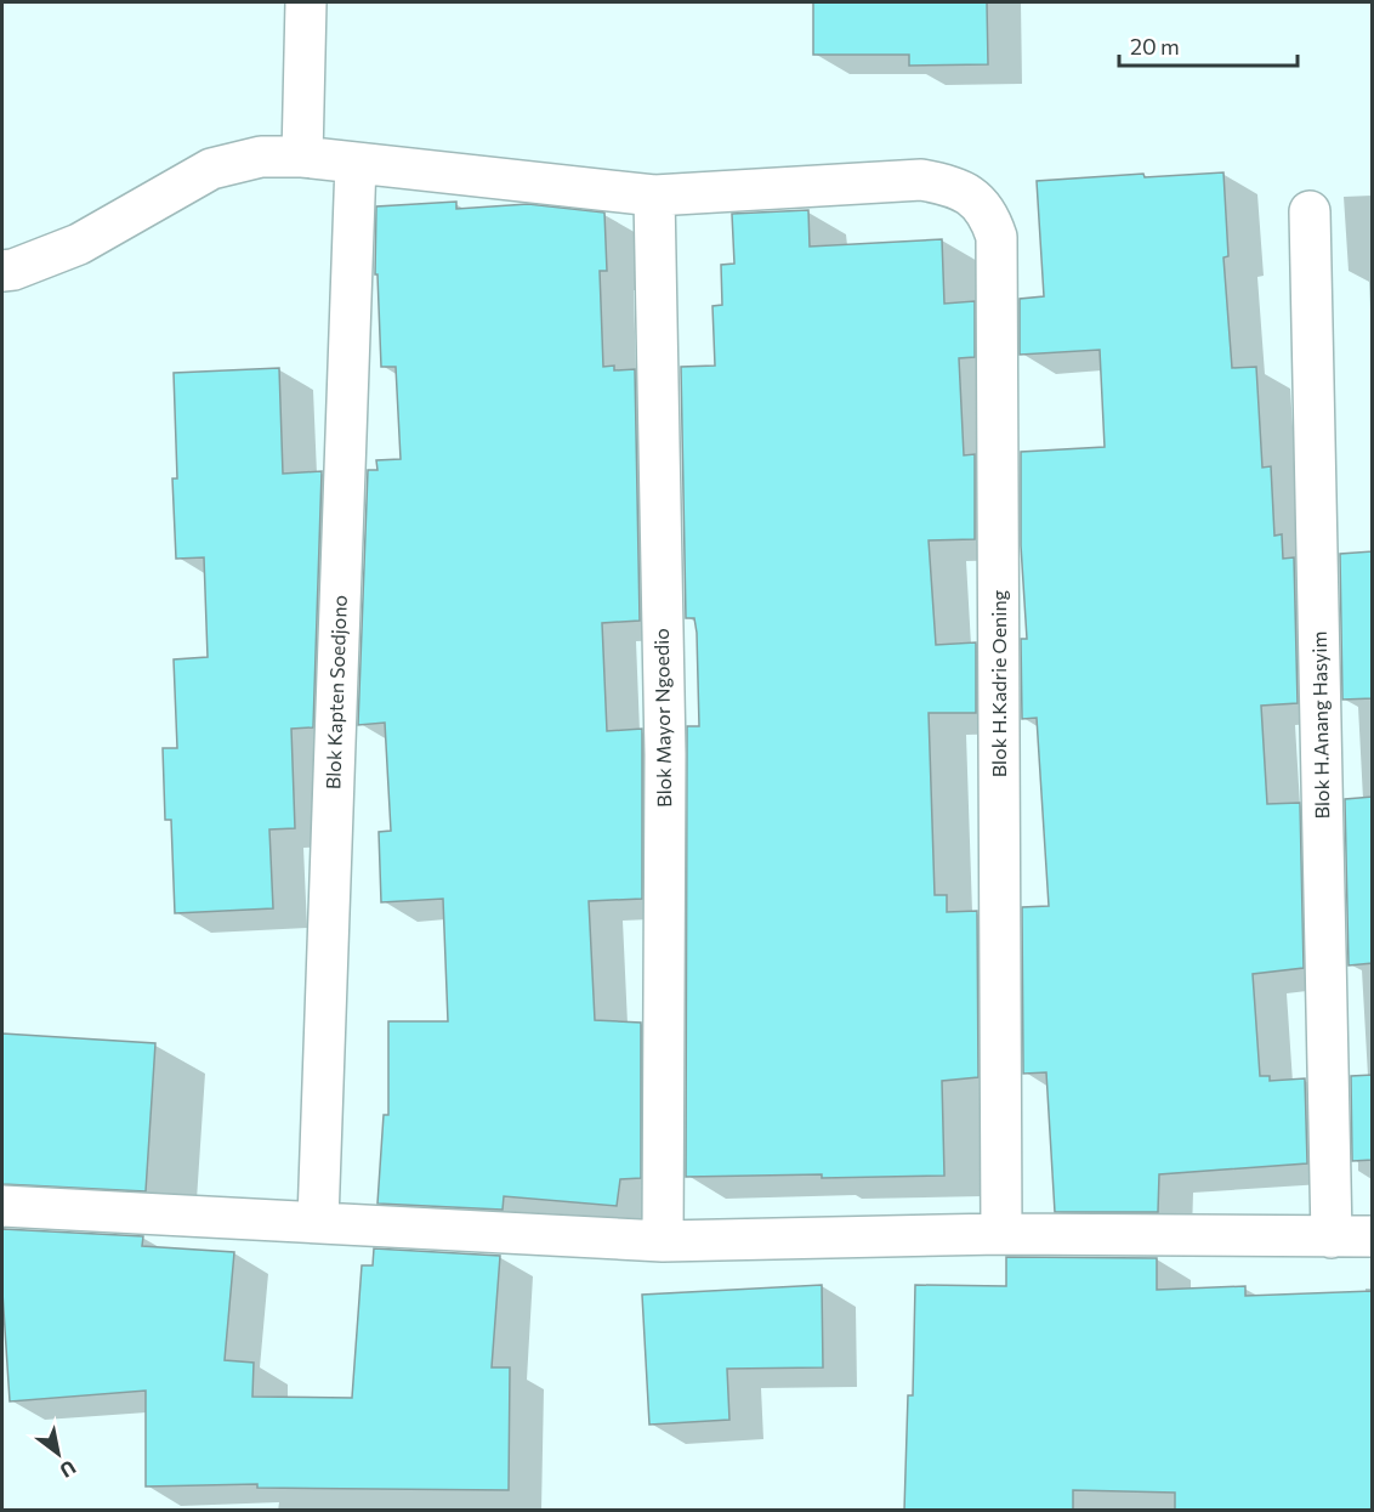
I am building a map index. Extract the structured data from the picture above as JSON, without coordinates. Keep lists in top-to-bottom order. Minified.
{"streets":{"street":["Blok H.Kadrie Oening","Blok Kapten Soedjono","Blok Mayor Ngoedio","Blok H.Anang Hasyim"]},"crossings":[["Blok H.Kadrie Oening","Blok Kapten Soedjono"],["Blok H.Kadrie Oening","Blok Mayor Ngoedio"]],"scale_bar":"20 m","north":"bottom right"}
